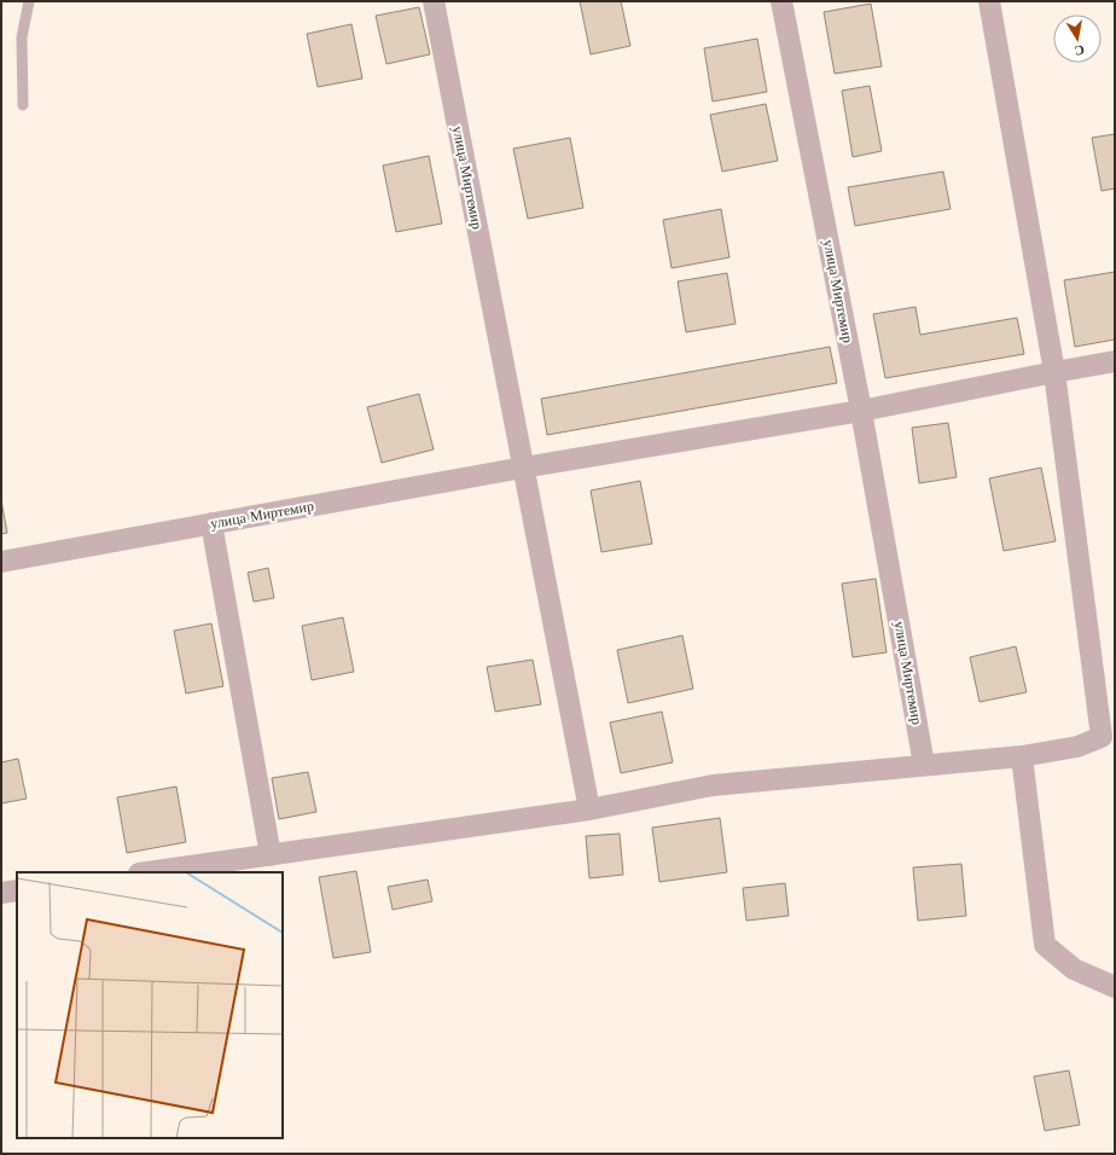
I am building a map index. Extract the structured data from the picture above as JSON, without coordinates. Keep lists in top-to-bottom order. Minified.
{"streets":{"street":["улица Миртемир"]},"north":"bottom"}
